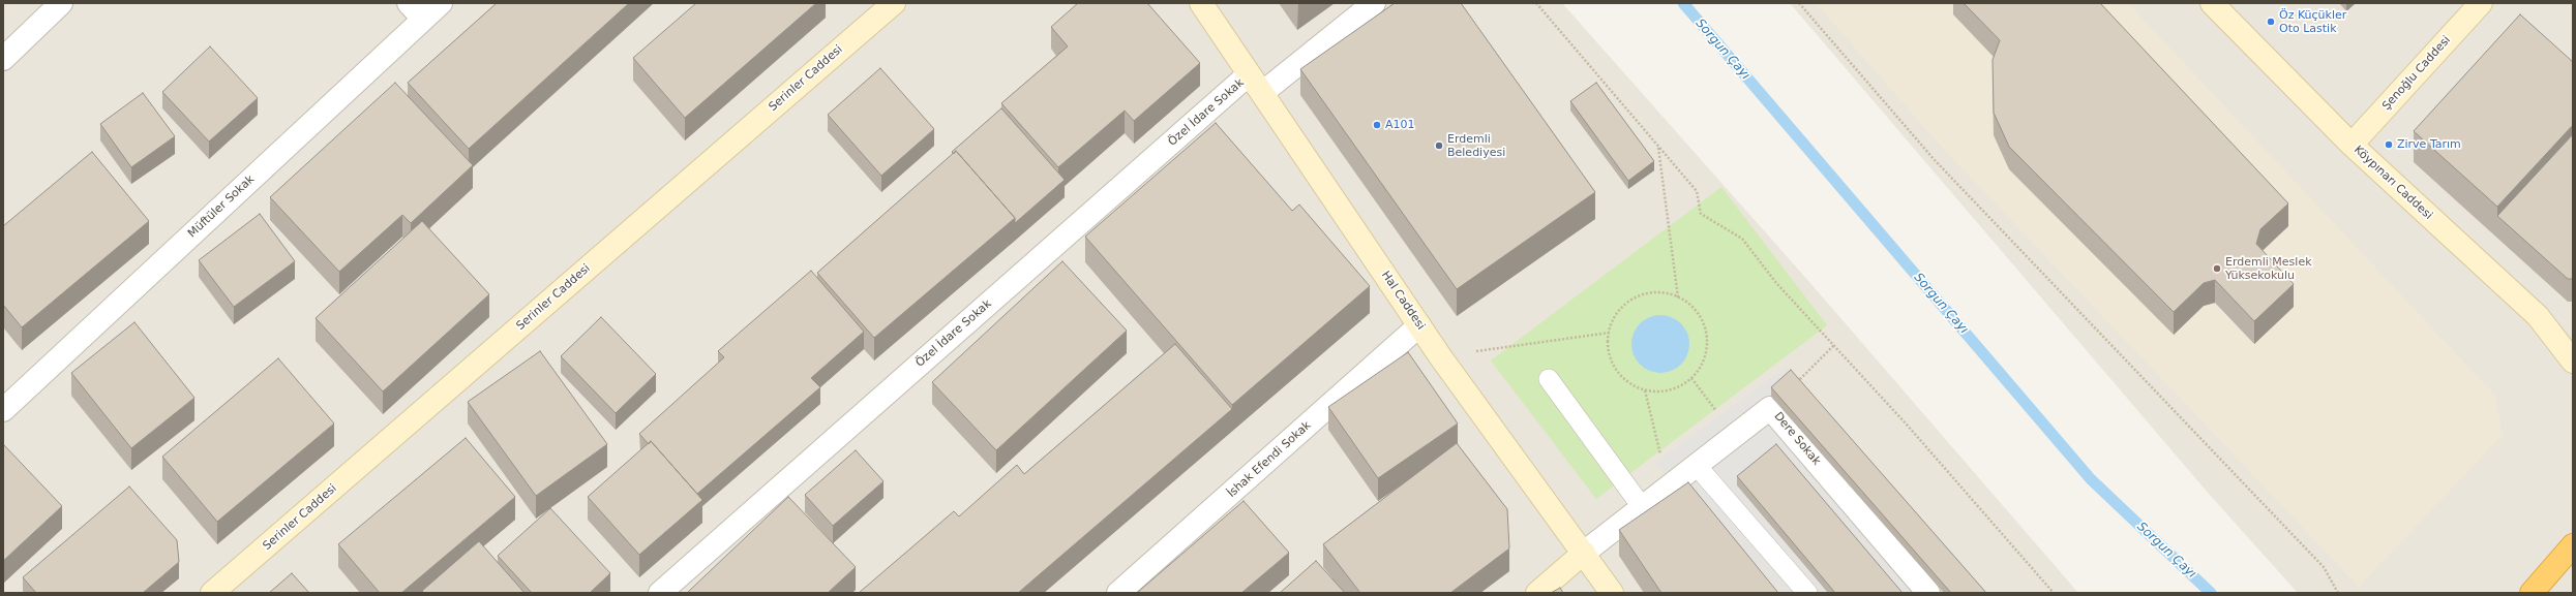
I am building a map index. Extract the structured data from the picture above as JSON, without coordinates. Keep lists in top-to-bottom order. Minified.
{"streets":{"street":["Şenoğlu Caddesi","Serinler Caddesi","Özel İdare Sokak","Köypınarı Caddesi","Müftüler Sokak","Hal Caddesi","Dere Sokak","İshak Efendi Sokak"]},"crossings":[["Şenoğlu Caddesi","Köypınarı Caddesi"],["Özel İdare Sokak","Hal Caddesi"],["Hal Caddesi","Dere Sokak"],["Hal Caddesi","İshak Efendi Sokak"]],"water":["Sorgun Çayı"],"places":["Öz Küçükler Oto Lastik","A101","Zirve Tarım","Erdemli Belediyesi","Erdemli Meslek Yüksekokulu"]}
